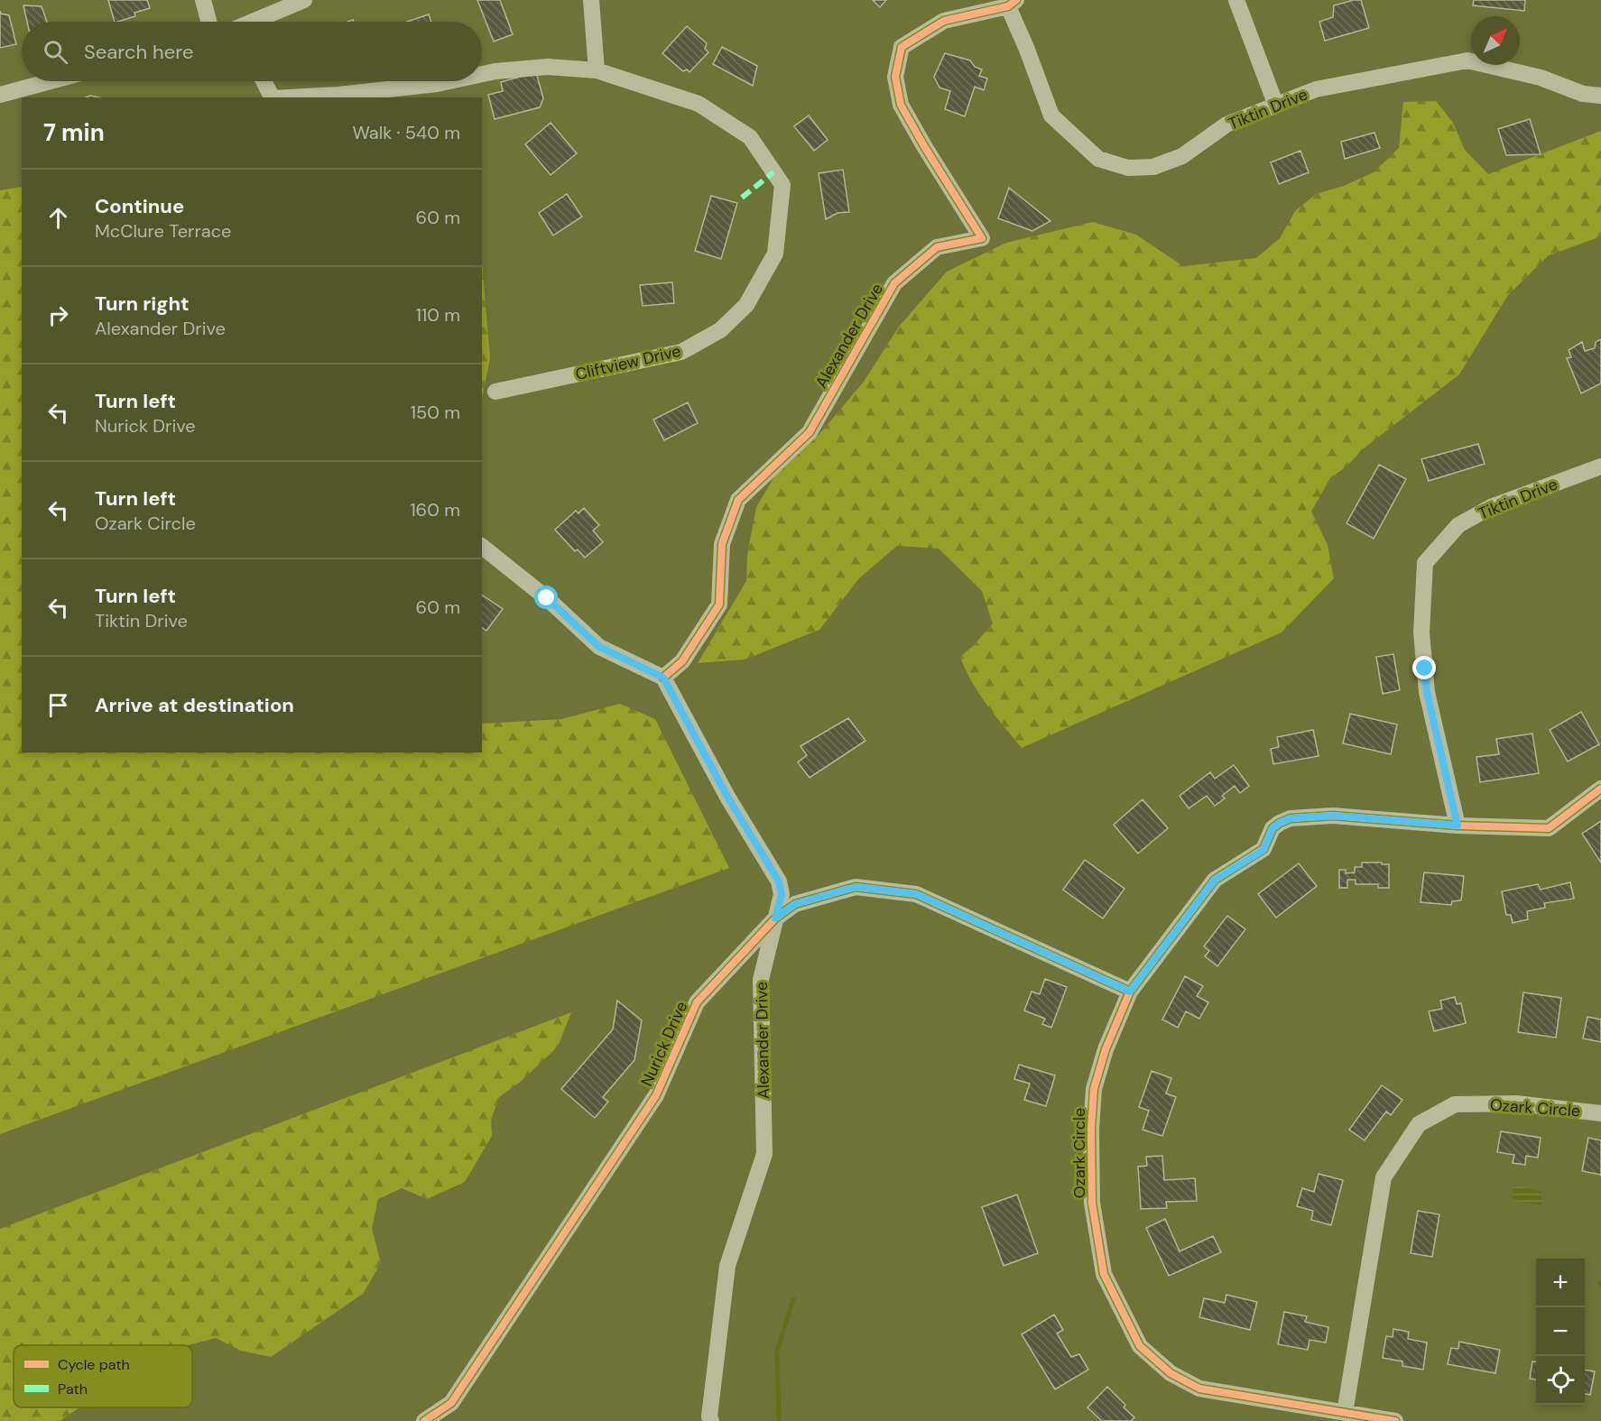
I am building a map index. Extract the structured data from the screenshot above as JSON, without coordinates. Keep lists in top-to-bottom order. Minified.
{"streets":{"street":["Tiktin Drive","Alexander Drive","Cliftview Drive","Nurick Drive","Ozark Circle"]},"crossings":[["Tiktin Drive","Alexander Drive"],["Tiktin Drive","Ozark Circle"],["Alexander Drive","Nurick Drive"],["Nurick Drive","Ozark Circle"]],"legend":["Cycle path","Path"],"north":"top right","page":{"search":"Search here","heading":["7 min","Walk · 540 m"],"list":[["Continue","McClure Terrace","60 m"],["Turn right","Alexander Drive","110 m"],["Turn left","Nurick Drive","150 m"],["Turn left","Ozark Circle","160 m"],["Turn left","Tiktin Drive","60 m"],"Arrive at destination"],"map_buttons":["+","−"]}}
